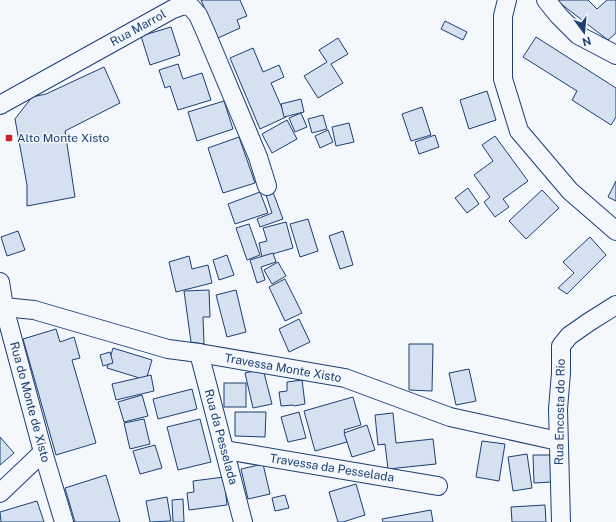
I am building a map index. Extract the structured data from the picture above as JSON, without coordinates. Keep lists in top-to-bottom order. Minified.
{"streets":{"street":["Rua Marrol","Travessa Monte Xisto","Rua do Monte de Xisto","Rua Encosta do Rio","Rua da Pesselada","Travessa da Pesselada"]},"crossings":[["Travessa Monte Xisto","Rua do Monte de Xisto"],["Travessa Monte Xisto","Rua Encosta do Rio"],["Travessa Monte Xisto","Rua da Pesselada"],["Rua da Pesselada","Travessa da Pesselada"]],"places":{"transit":["Alto Monte Xisto"]},"north":"bottom"}
